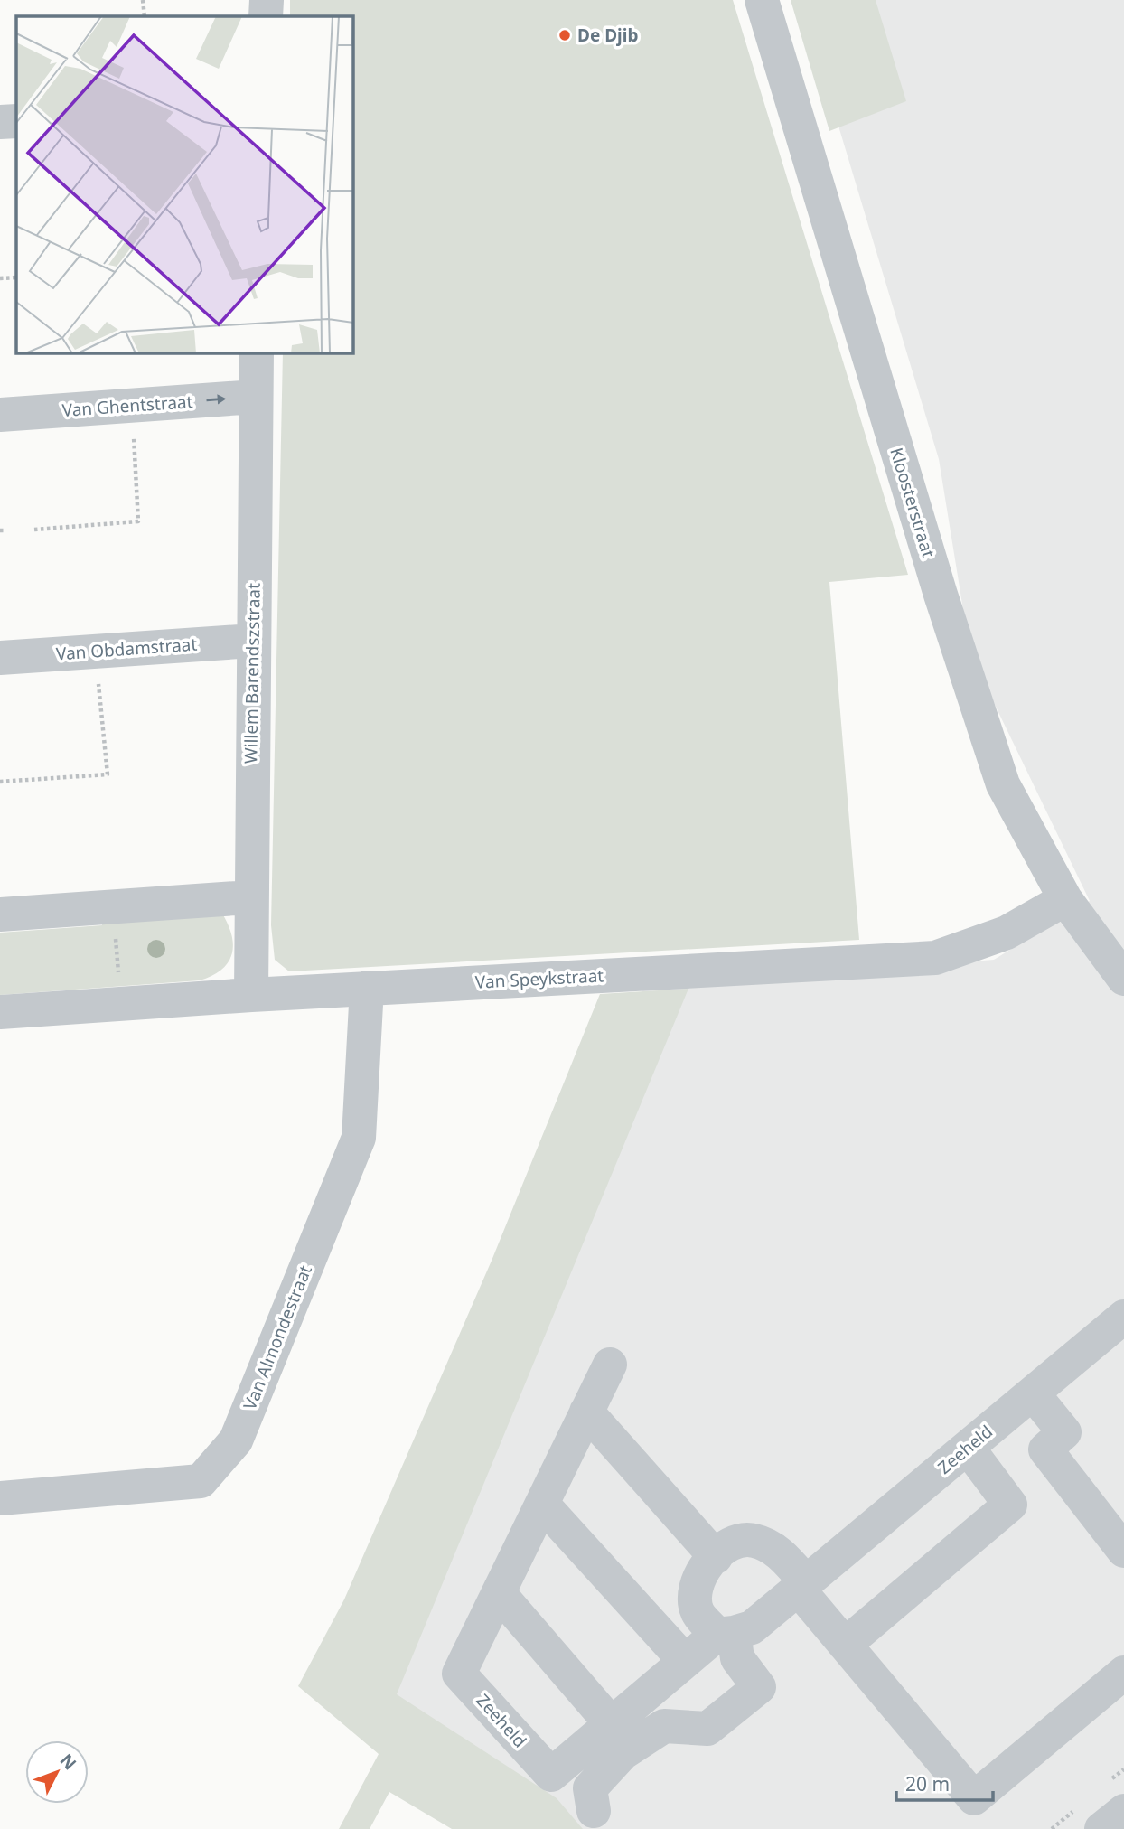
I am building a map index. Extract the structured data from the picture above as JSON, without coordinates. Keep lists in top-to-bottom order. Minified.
{"streets":{"street":["Van Ghentstraat","Kloosterstraat","Van Obdamstraat","Willem Barendszstraat","Van Speykstraat","Van Almondestraat","Zeeheld"]},"crossings":[["Van Ghentstraat","Willem Barendszstraat"],["Kloosterstraat","Van Speykstraat"],["Van Obdamstraat","Willem Barendszstraat"],["Willem Barendszstraat","Van Speykstraat"],["Van Speykstraat","Van Almondestraat"]],"one_way":["Van Ghentstraat"],"places":["De Djib"],"scale_bar":"20 m","north":"top right"}
